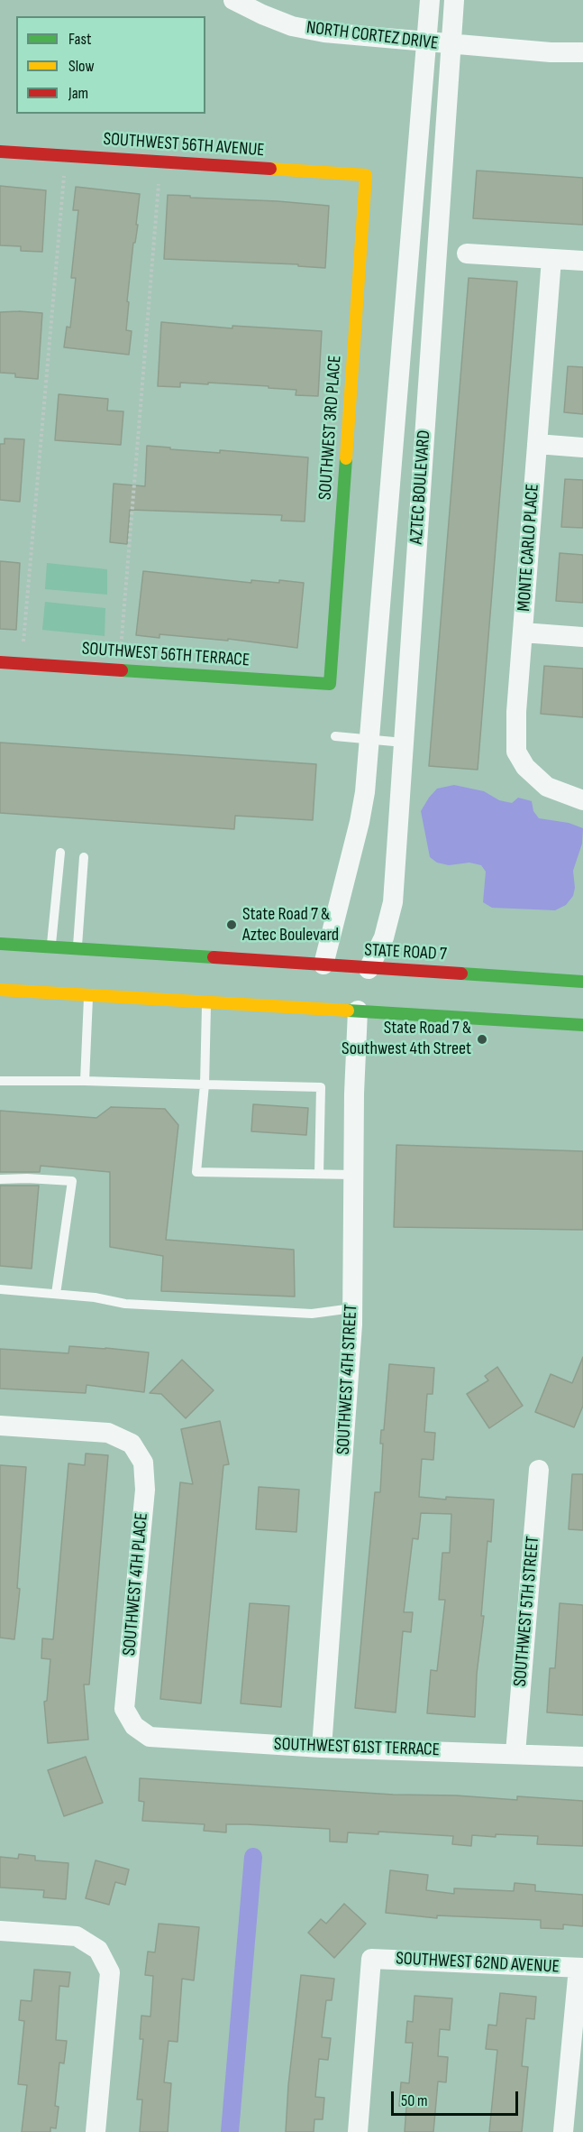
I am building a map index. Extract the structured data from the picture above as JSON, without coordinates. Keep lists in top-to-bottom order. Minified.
{"streets":{"main road":["SOUTHWEST 56TH AVENUE","SOUTHWEST 3RD PLACE","SOUTHWEST 56TH TERRACE","STATE ROAD 7"],"street":["NORTH CORTEZ DRIVE","AZTEC BOULEVARD","MONTE CARLO PLACE","SOUTHWEST 4TH STREET","SOUTHWEST 4TH PLACE","SOUTHWEST 5TH STREET","SOUTHWEST 61ST TERRACE","SOUTHWEST 62ND AVENUE"]},"crossings":[["NORTH CORTEZ DRIVE","AZTEC BOULEVARD"],["SOUTHWEST 56TH AVENUE","SOUTHWEST 3RD PLACE"],["SOUTHWEST 3RD PLACE","SOUTHWEST 56TH TERRACE"],["AZTEC BOULEVARD","STATE ROAD 7"],["SOUTHWEST 4TH STREET","SOUTHWEST 61ST TERRACE"],["SOUTHWEST 4TH PLACE","SOUTHWEST 61ST TERRACE"],["SOUTHWEST 5TH STREET","SOUTHWEST 61ST TERRACE"]],"places":["State Road 7 & Aztec Boulevard","State Road 7 & Southwest 4th Street"],"legend":["Fast","Slow","Jam"],"scale_bar":"50 m"}
